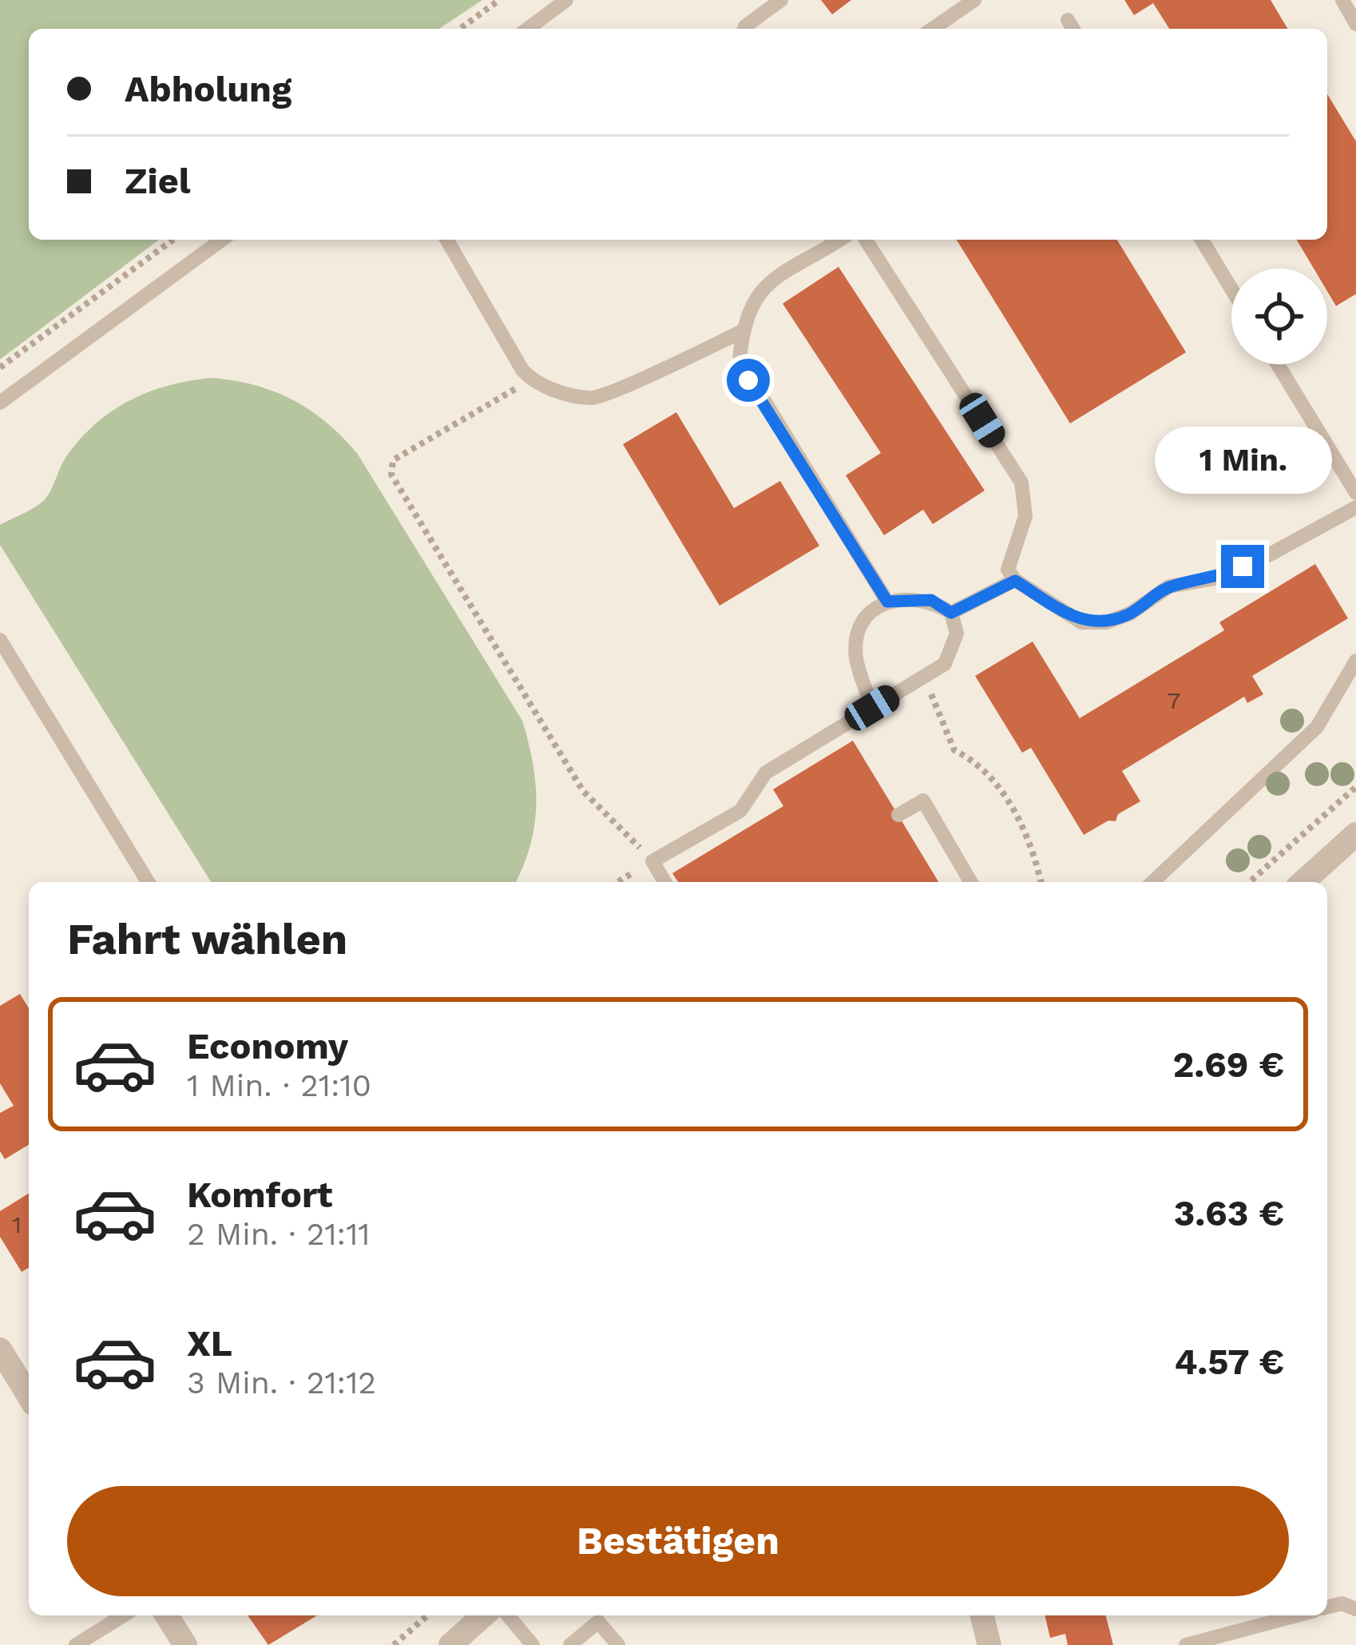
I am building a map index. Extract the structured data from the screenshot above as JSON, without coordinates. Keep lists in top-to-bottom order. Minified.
{"house_numbers":["7","1"],"page":{"banner":["Abholung","Ziel"],"bubble":"1 Min.","heading":"Fahrt wählen","list":[{"name":"Economy","note":"1 Min. · 21:10","value":"2.69 €"},{"name":"Komfort","note":"2 Min. · 21:11","value":"3.63 €"},{"name":"XL","note":"3 Min. · 21:12","value":"4.57 €"}],"buttons":"Bestätigen"}}
